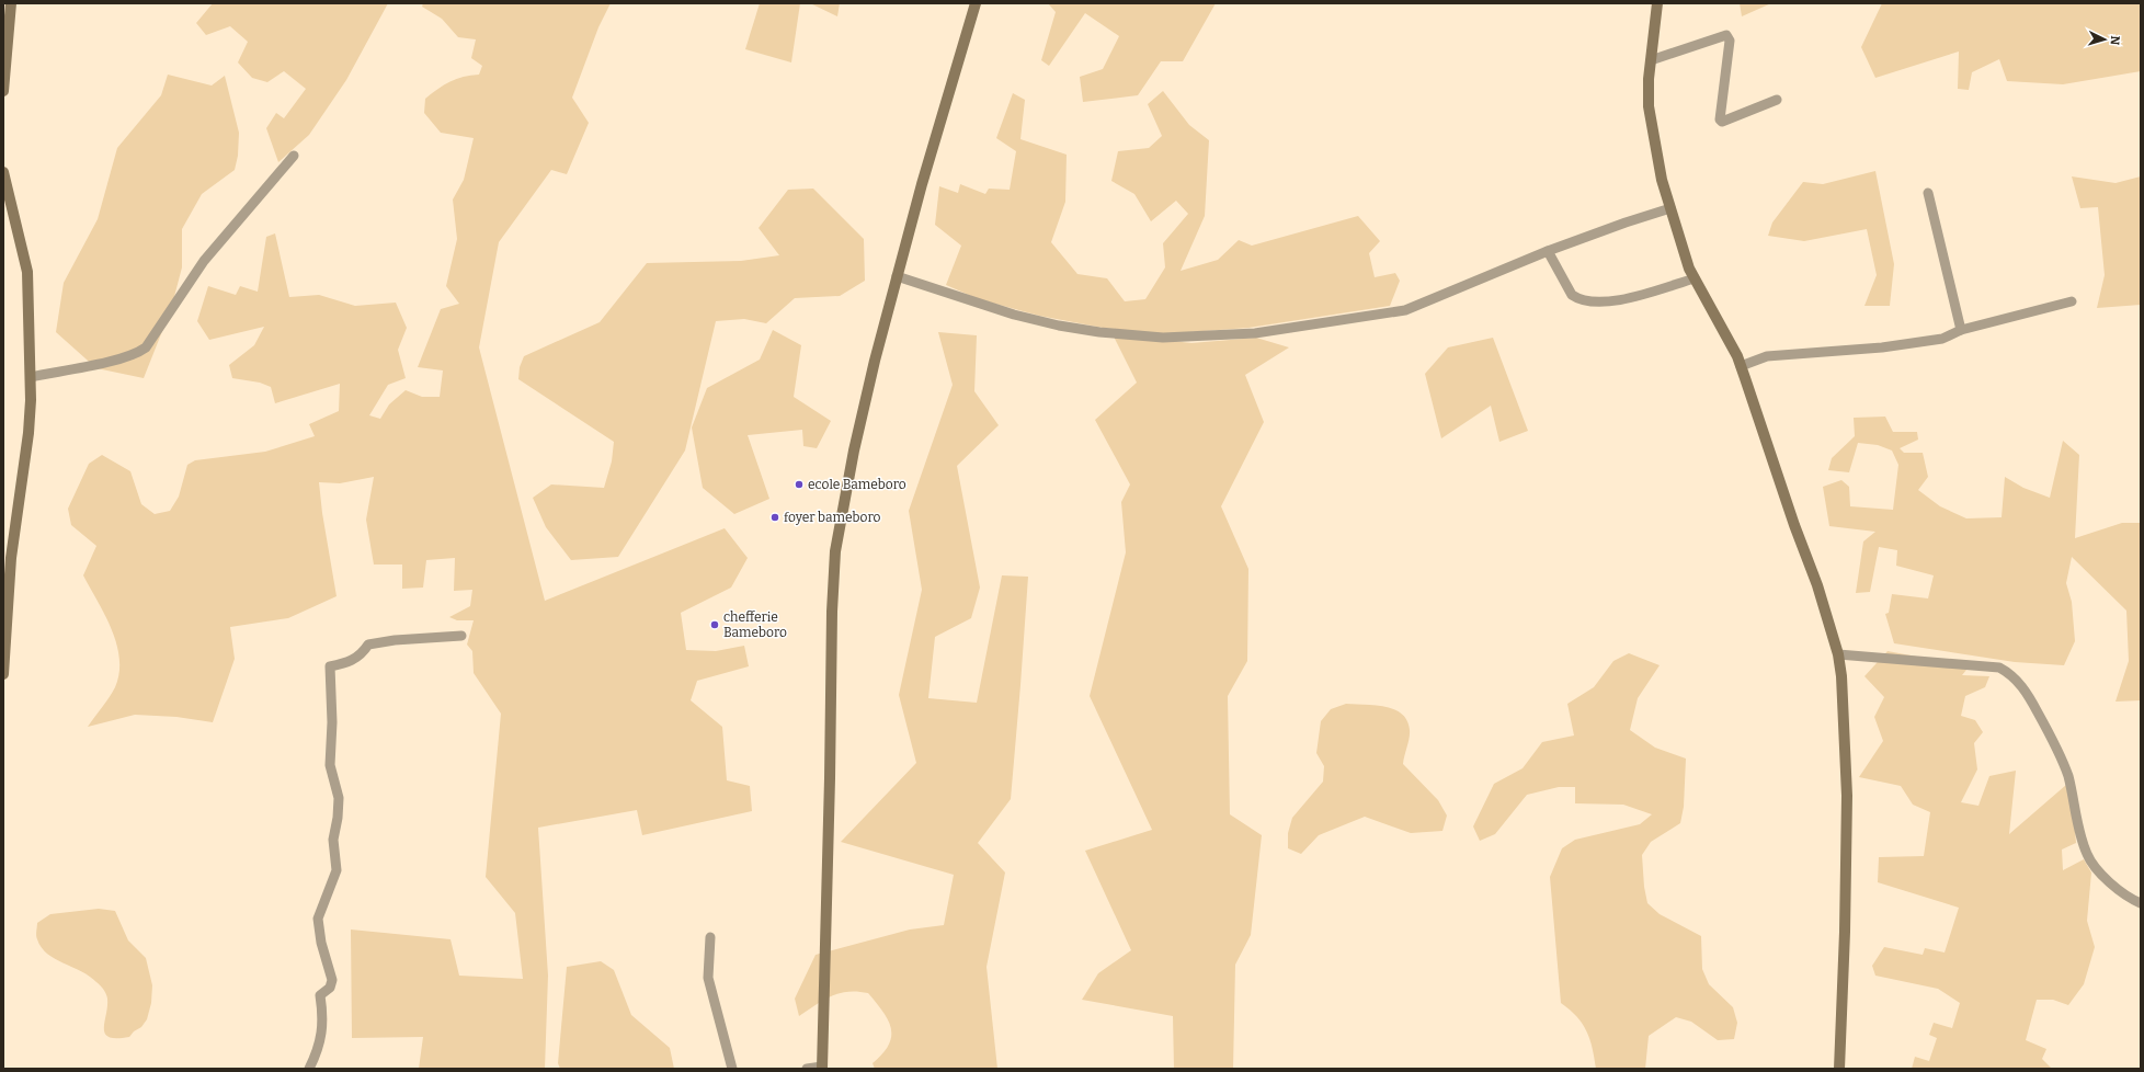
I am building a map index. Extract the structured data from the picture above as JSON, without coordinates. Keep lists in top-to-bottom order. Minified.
{"places":["ecole Bameboro","foyer bameboro","chefferie Bameboro"],"north":"right"}
